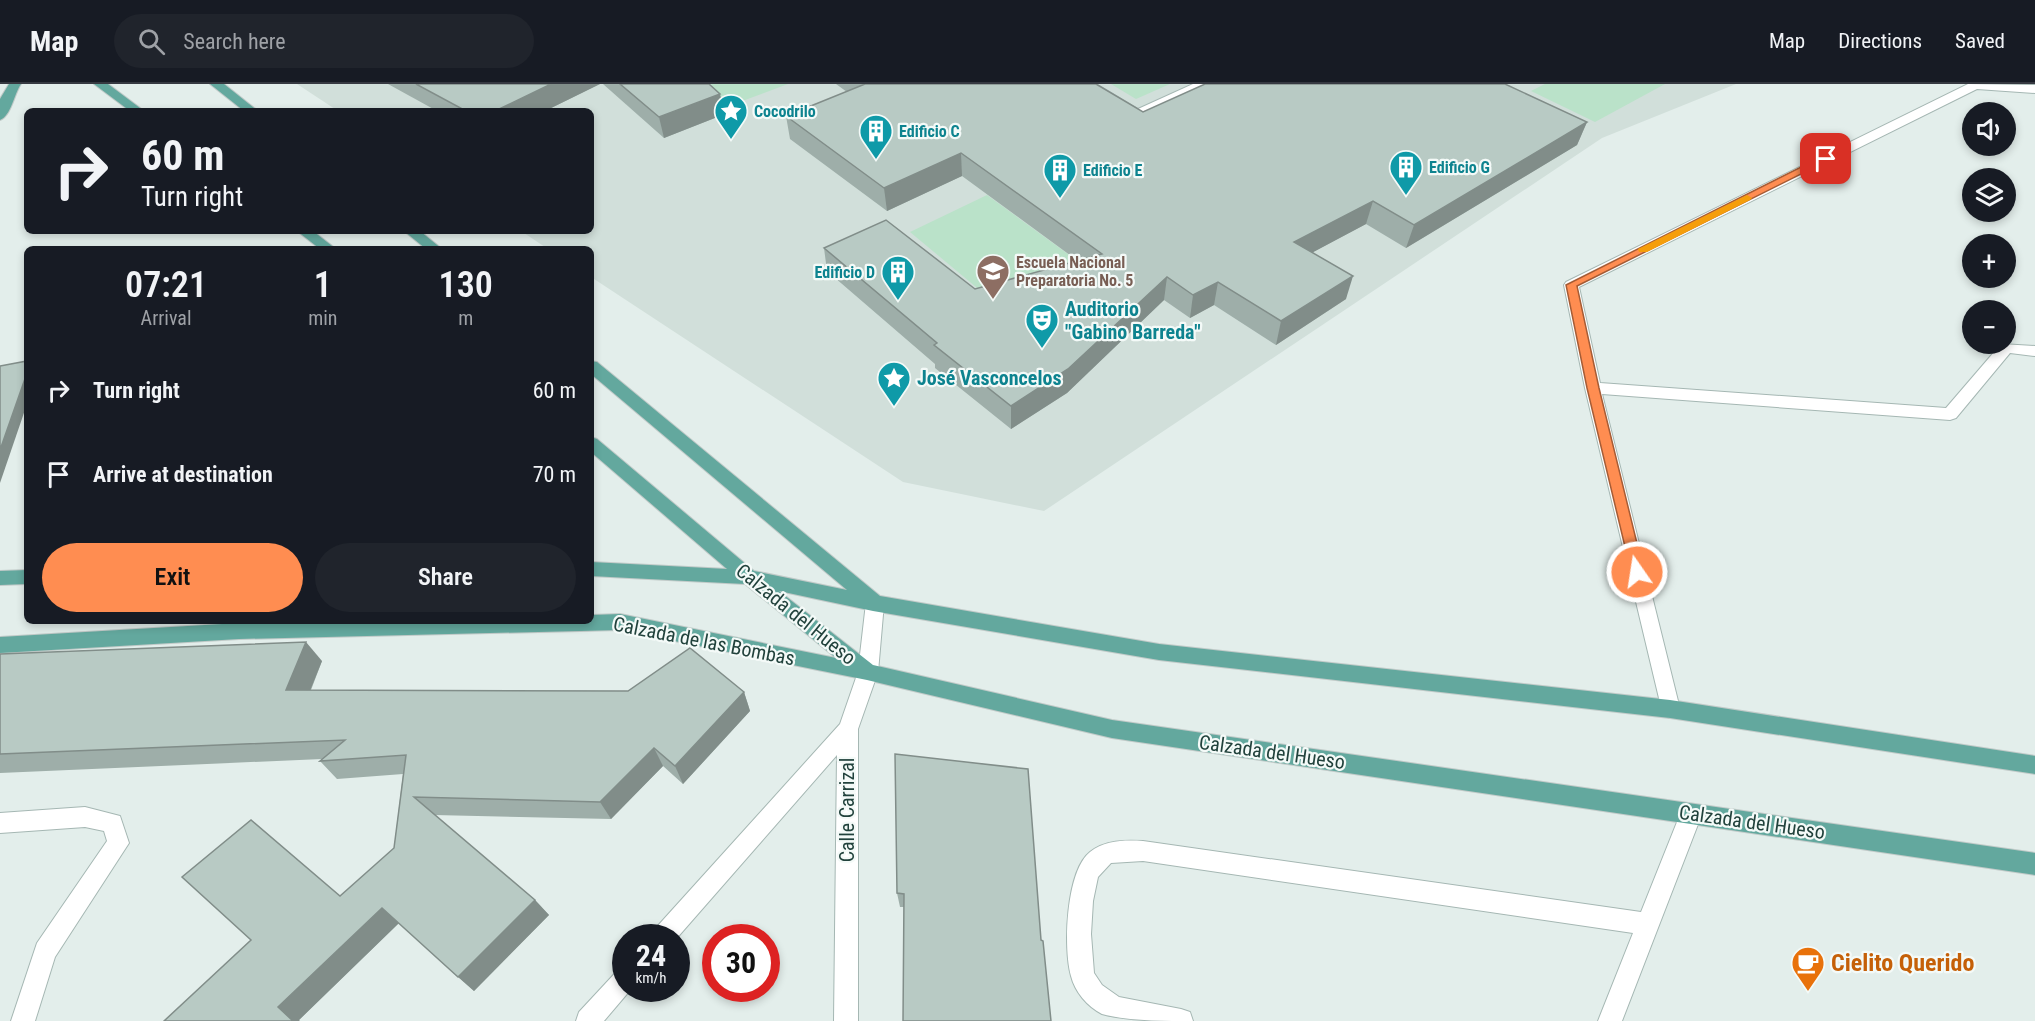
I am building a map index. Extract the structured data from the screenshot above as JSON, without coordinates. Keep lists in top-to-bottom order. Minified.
{"streets":{"main road":["Calzada del Hueso","Calzada de las Bombas"],"street":["Calle Carrizal"]},"crossings":[["Calzada del Hueso","Calzada de las Bombas"],["Calzada del Hueso","Calle Carrizal"],["Calzada de las Bombas","Calle Carrizal"]],"places":{"place":["Cocodrilo","José Vasconcelos"],"building":["Edificio C","Edificio G","Edificio E","Edificio D"],"school or university":["Escuela Nacional Preparatoria No. 5"],"theatre":["Auditorio \"Gabino Barreda\""],"cafe":["Cielito Querido"]},"page":{"header":"Map","search":"Search here","nav":["Map","Directions","Saved"],"map_buttons":["+","−"],"turn":["60 m","Turn right"],"eta":["07:21","Arrival","1","min","130","m"],"list":[{"name":"Turn right","value":"60 m"},{"name":"Arrive at destination","value":"70 m"}],"buttons":["Exit","Share"],"speed":"24 km/h","limit":"30"}}
